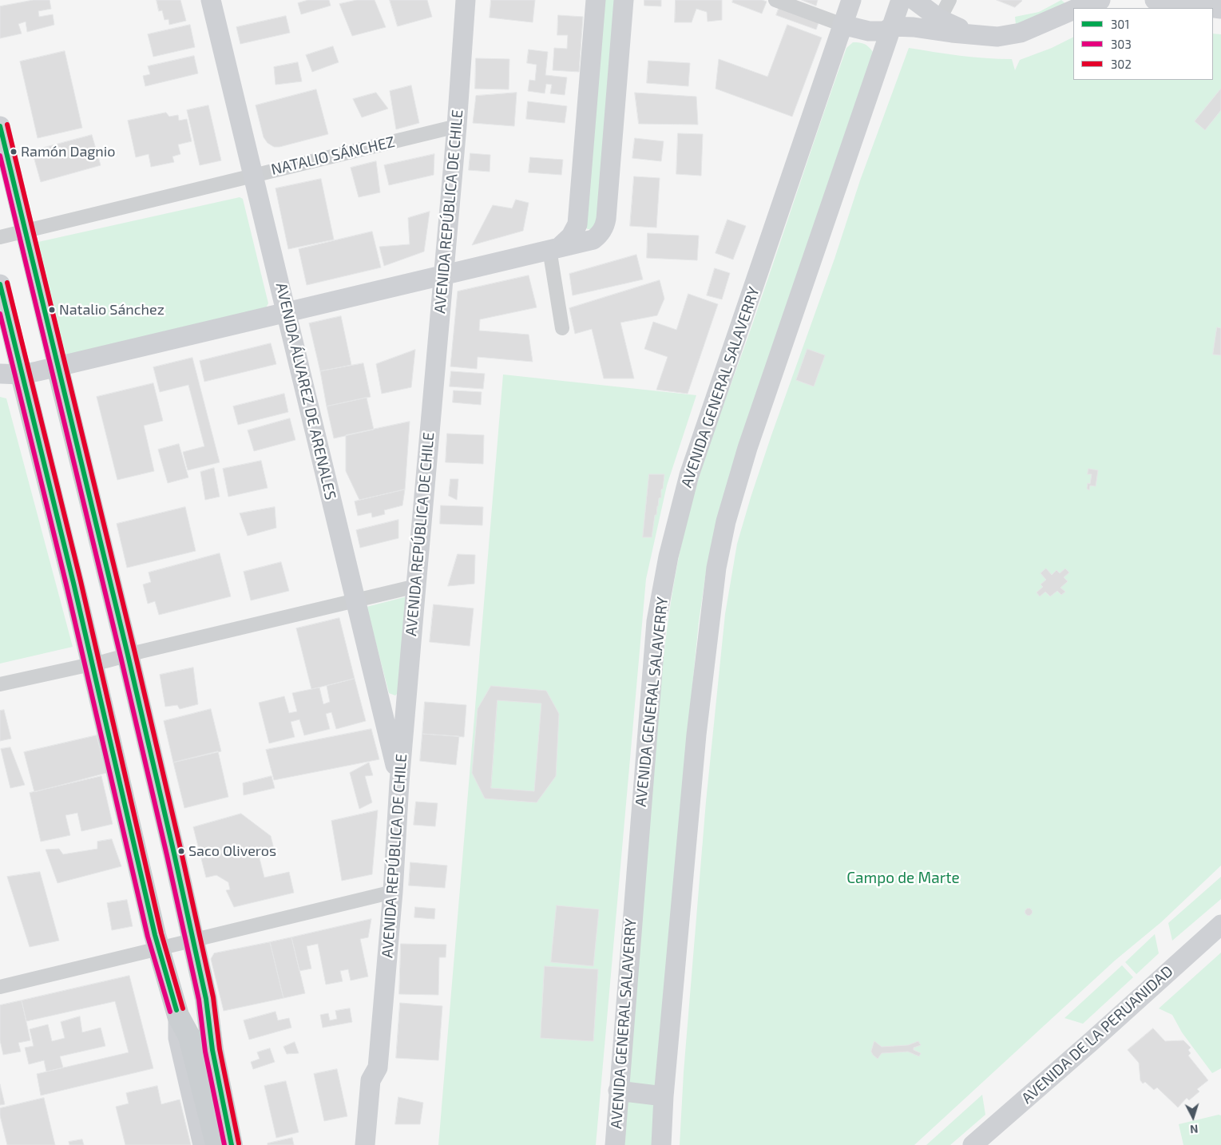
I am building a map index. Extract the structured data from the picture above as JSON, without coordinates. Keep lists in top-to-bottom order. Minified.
{"streets":{"main road":["AVENIDA REPÚBLICA DE CHILE","AVENIDA GENERAL SALAVERRY","AVENIDA ÁLVAREZ DE ARENALES","AVENIDA DE LA PERUANIDAD"],"street":["NATALIO SÁNCHEZ"]},"crossings":[["NATALIO SÁNCHEZ","AVENIDA REPÚBLICA DE CHILE"],["NATALIO SÁNCHEZ","AVENIDA ÁLVAREZ DE ARENALES"],["AVENIDA REPÚBLICA DE CHILE","AVENIDA ÁLVAREZ DE ARENALES"]],"parks":["Campo de Marte"],"places":["Ramón Dagnio","Natalio Sánchez","Saco Oliveros"],"lines":["transit line 302","transit line 301","transit line 303"],"legend":["301","303","302"],"north":"bottom"}
